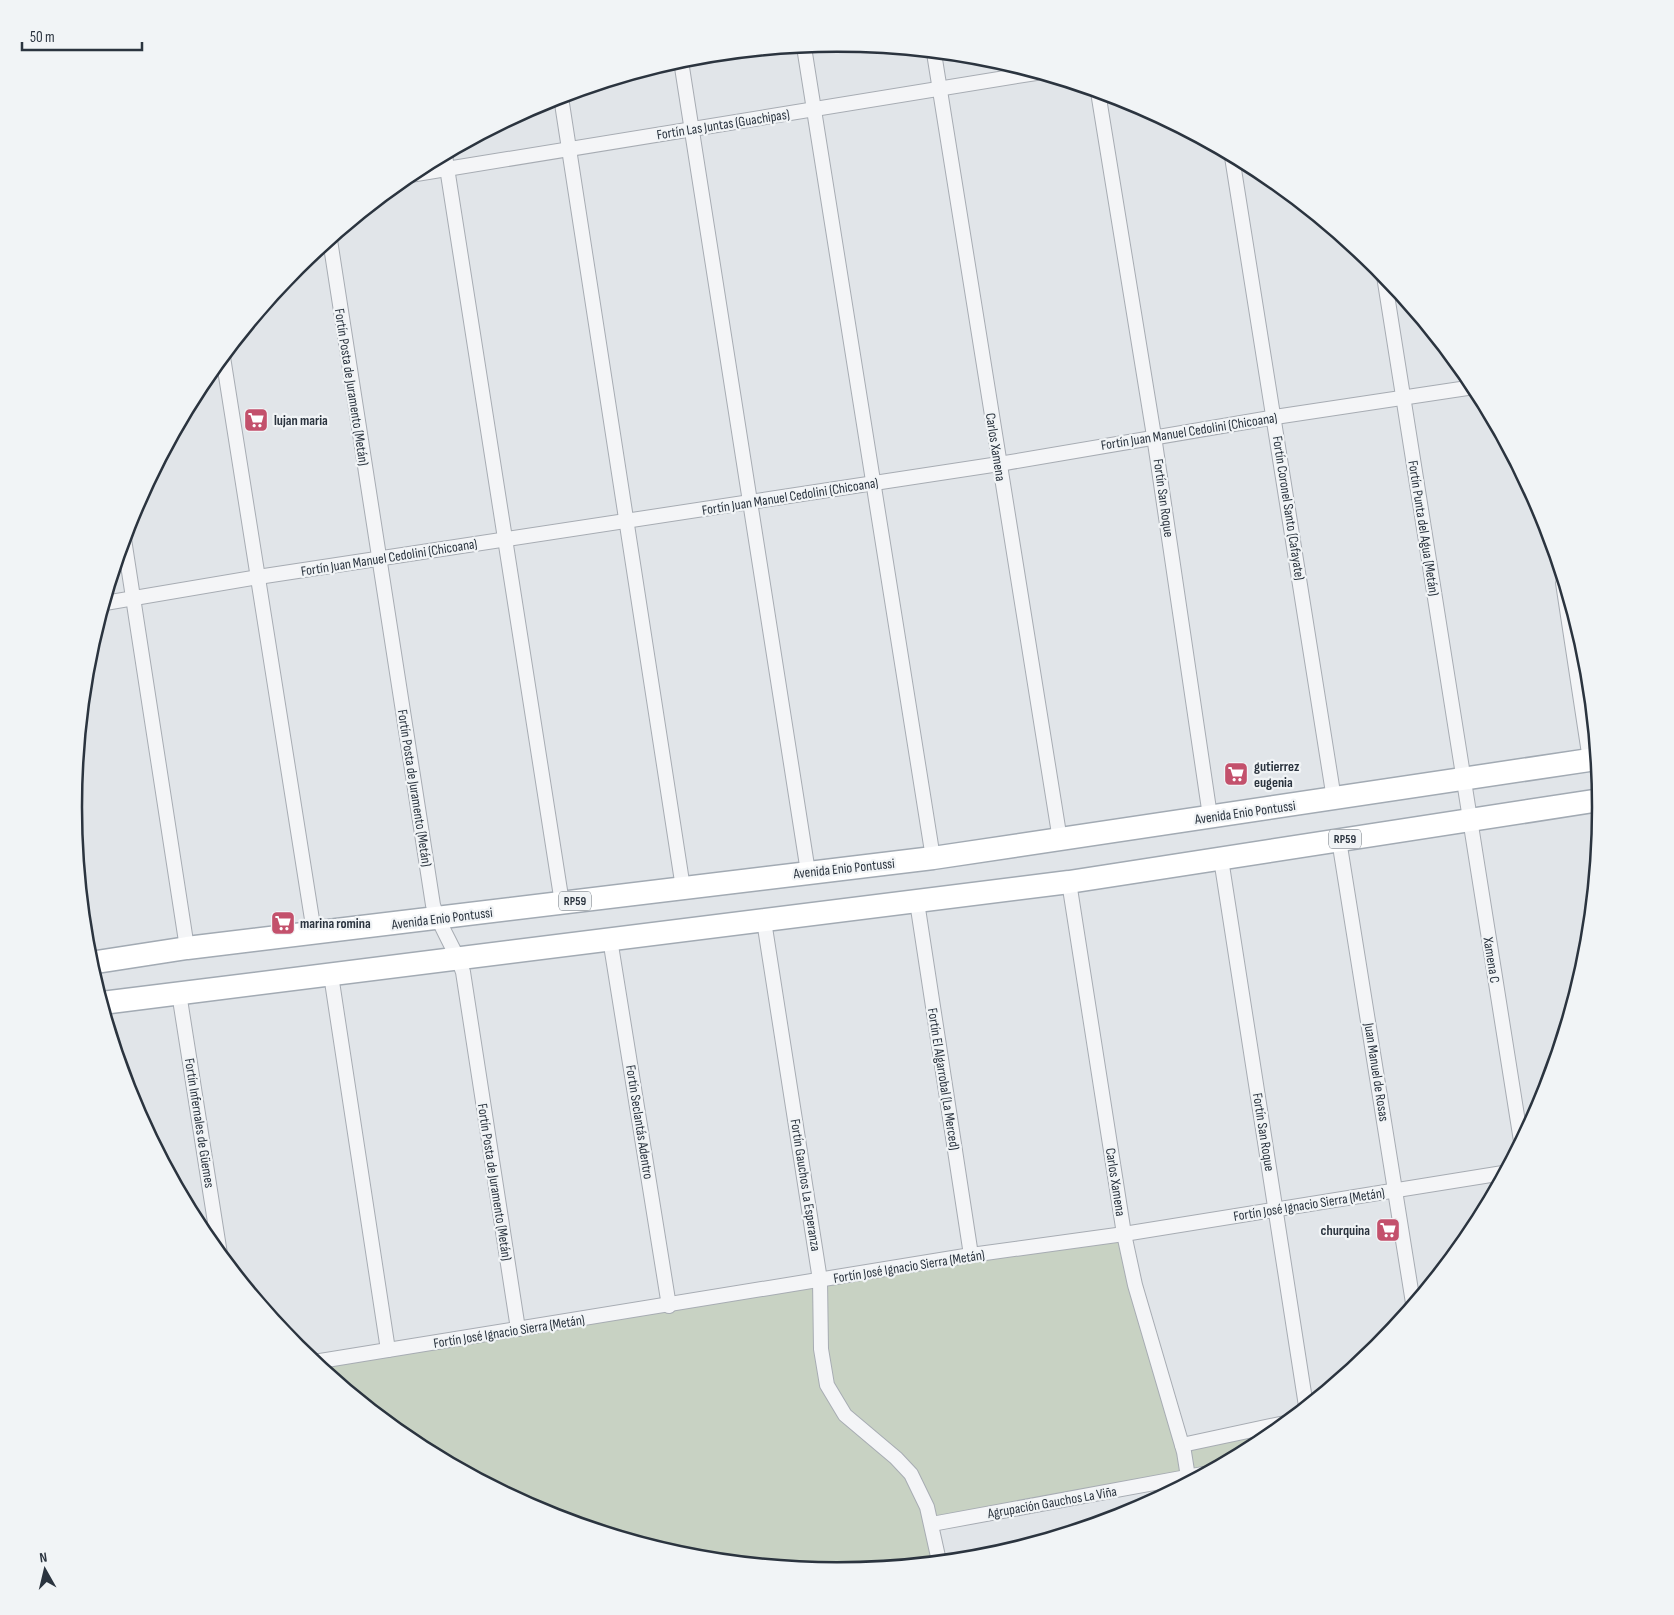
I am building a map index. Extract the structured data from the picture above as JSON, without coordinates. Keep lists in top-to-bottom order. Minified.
{"streets":{"main road":["Avenida Enio Pontussi","RP59"],"street":["Fortín Las Juntas (Guachipas)","Fortín Posta de Juramento (Metán)","Fortín Juan Manuel Cedolini (Chicoana)","Carlos Xamena","Fortín San Roque","Fortín Coronel Santo (Cafayate)","Fortín Punta del Agua (Metán)","Xamena C","Juan Manuel de Rosas","Fortín El Algarrobal (La Merced)","Fortín Seclantás Adentro","Fortín Infernales de Güemes","Fortín Gauchos La Esperanza","Fortín José Ignacio Sierra (Metán)","Agrupación Gauchos La Viña"]},"crossings":[["Fortín Las Juntas (Guachipas)","Carlos Xamena"],["Fortín Posta de Juramento (Metán)","Fortín Juan Manuel Cedolini (Chicoana)"],["Fortín Posta de Juramento (Metán)","Avenida Enio Pontussi"],["Fortín Posta de Juramento (Metán)","RP59"],["Fortín Posta de Juramento (Metán)","Fortín José Ignacio Sierra (Metán)"],["Fortín Juan Manuel Cedolini (Chicoana)","Carlos Xamena"],["Fortín Juan Manuel Cedolini (Chicoana)","Fortín San Roque"],["Fortín Juan Manuel Cedolini (Chicoana)","Fortín Coronel Santo (Cafayate)"],["Fortín Juan Manuel Cedolini (Chicoana)","Fortín Punta del Agua (Metán)"],["Carlos Xamena","Avenida Enio Pontussi"],["Carlos Xamena","RP59"],["Carlos Xamena","Fortín José Ignacio Sierra (Metán)"],["Fortín San Roque","Avenida Enio Pontussi"],["Fortín San Roque","RP59"],["Fortín San Roque","Fortín José Ignacio Sierra (Metán)"],["Fortín Coronel Santo (Cafayate)","Avenida Enio Pontussi"],["Fortín Punta del Agua (Metán)","Avenida Enio Pontussi"],["Fortín Punta del Agua (Metán)","Xamena C"],["Avenida Enio Pontussi","Xamena C"],["RP59","Xamena C"],["RP59","Juan Manuel de Rosas"],["RP59","Fortín El Algarrobal (La Merced)"],["RP59","Fortín Seclantás Adentro"],["RP59","Fortín Infernales de Güemes"],["RP59","Fortín Gauchos La Esperanza"],["Juan Manuel de Rosas","Fortín José Ignacio Sierra (Metán)"],["Fortín El Algarrobal (La Merced)","Fortín José Ignacio Sierra (Metán)"],["Fortín Seclantás Adentro","Fortín José Ignacio Sierra (Metán)"],["Fortín Gauchos La Esperanza","Fortín José Ignacio Sierra (Metán)"],["Fortín Gauchos La Esperanza","Agrupación Gauchos La Viña"]],"places":{"supermarket":["lujan maria","gutierrez eugenia","marina romina","churquina"]},"scale_bar":"50 m","north":"top"}
